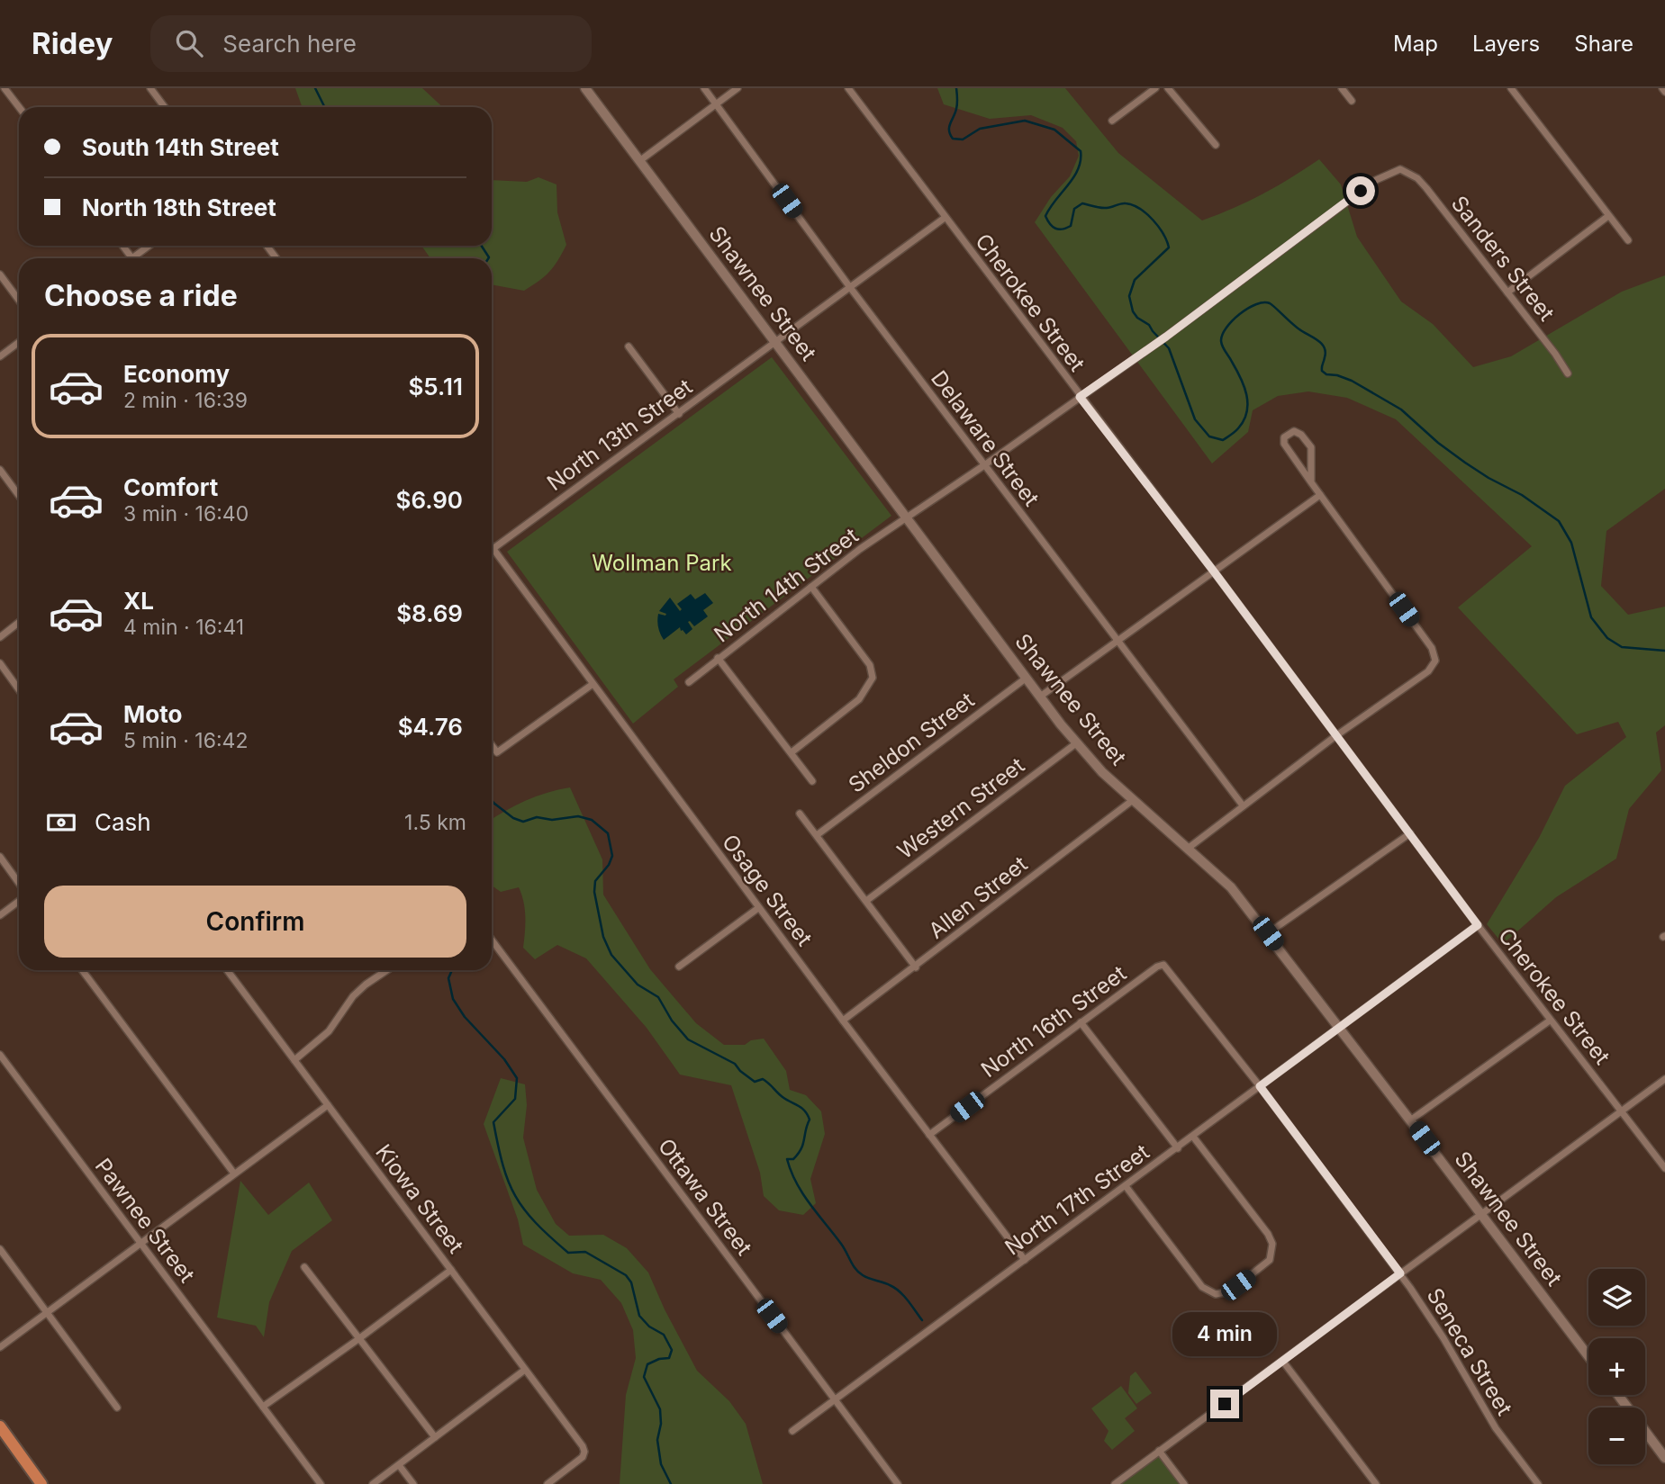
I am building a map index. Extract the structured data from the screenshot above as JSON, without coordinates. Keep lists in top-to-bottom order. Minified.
{"streets":{"street":["Sanders Street","Shawnee Street","Cherokee Street","North 13th Street","Delaware Street","North 14th Street","Sheldon Street","Western Street","Osage Street","Allen Street","North 16th Street","Ottawa Street","Kiowa Street","North 17th Street","Pawnee Street","Seneca Street"]},"crossings":[["Sanders Street","North 14th Street"],["Shawnee Street","North 13th Street"],["Shawnee Street","North 14th Street"],["Shawnee Street","Sheldon Street"],["Shawnee Street","Western Street"],["Shawnee Street","Allen Street"],["Shawnee Street","North 17th Street"],["Cherokee Street","North 13th Street"],["Cherokee Street","North 14th Street"],["Cherokee Street","North 17th Street"],["North 13th Street","Delaware Street"],["North 13th Street","Osage Street"],["Delaware Street","North 14th Street"],["Osage Street","Allen Street"],["Osage Street","North 16th Street"],["Osage Street","North 17th Street"],["North 16th Street","Seneca Street"],["Ottawa Street","North 17th Street"],["North 17th Street","Seneca Street"]],"parks":["Wollman Park"],"page":{"header":"Ridey","search":"Search here","nav":["Map","Layers","Share"],"banner":["South 14th Street","North 18th Street"],"heading":"Choose a ride","list":[{"name":"Economy","note":"2 min · 16:39","value":"$5.11"},{"name":"Comfort","note":"3 min · 16:40","value":"$6.90"},{"name":"XL","note":"4 min · 16:41","value":"$8.69"},{"name":"Moto","note":"5 min · 16:42","value":"$4.76"}],"pay":["Cash","1.5 km"],"buttons":"Confirm","map_buttons":["+","−"],"bubble":"4 min"}}
